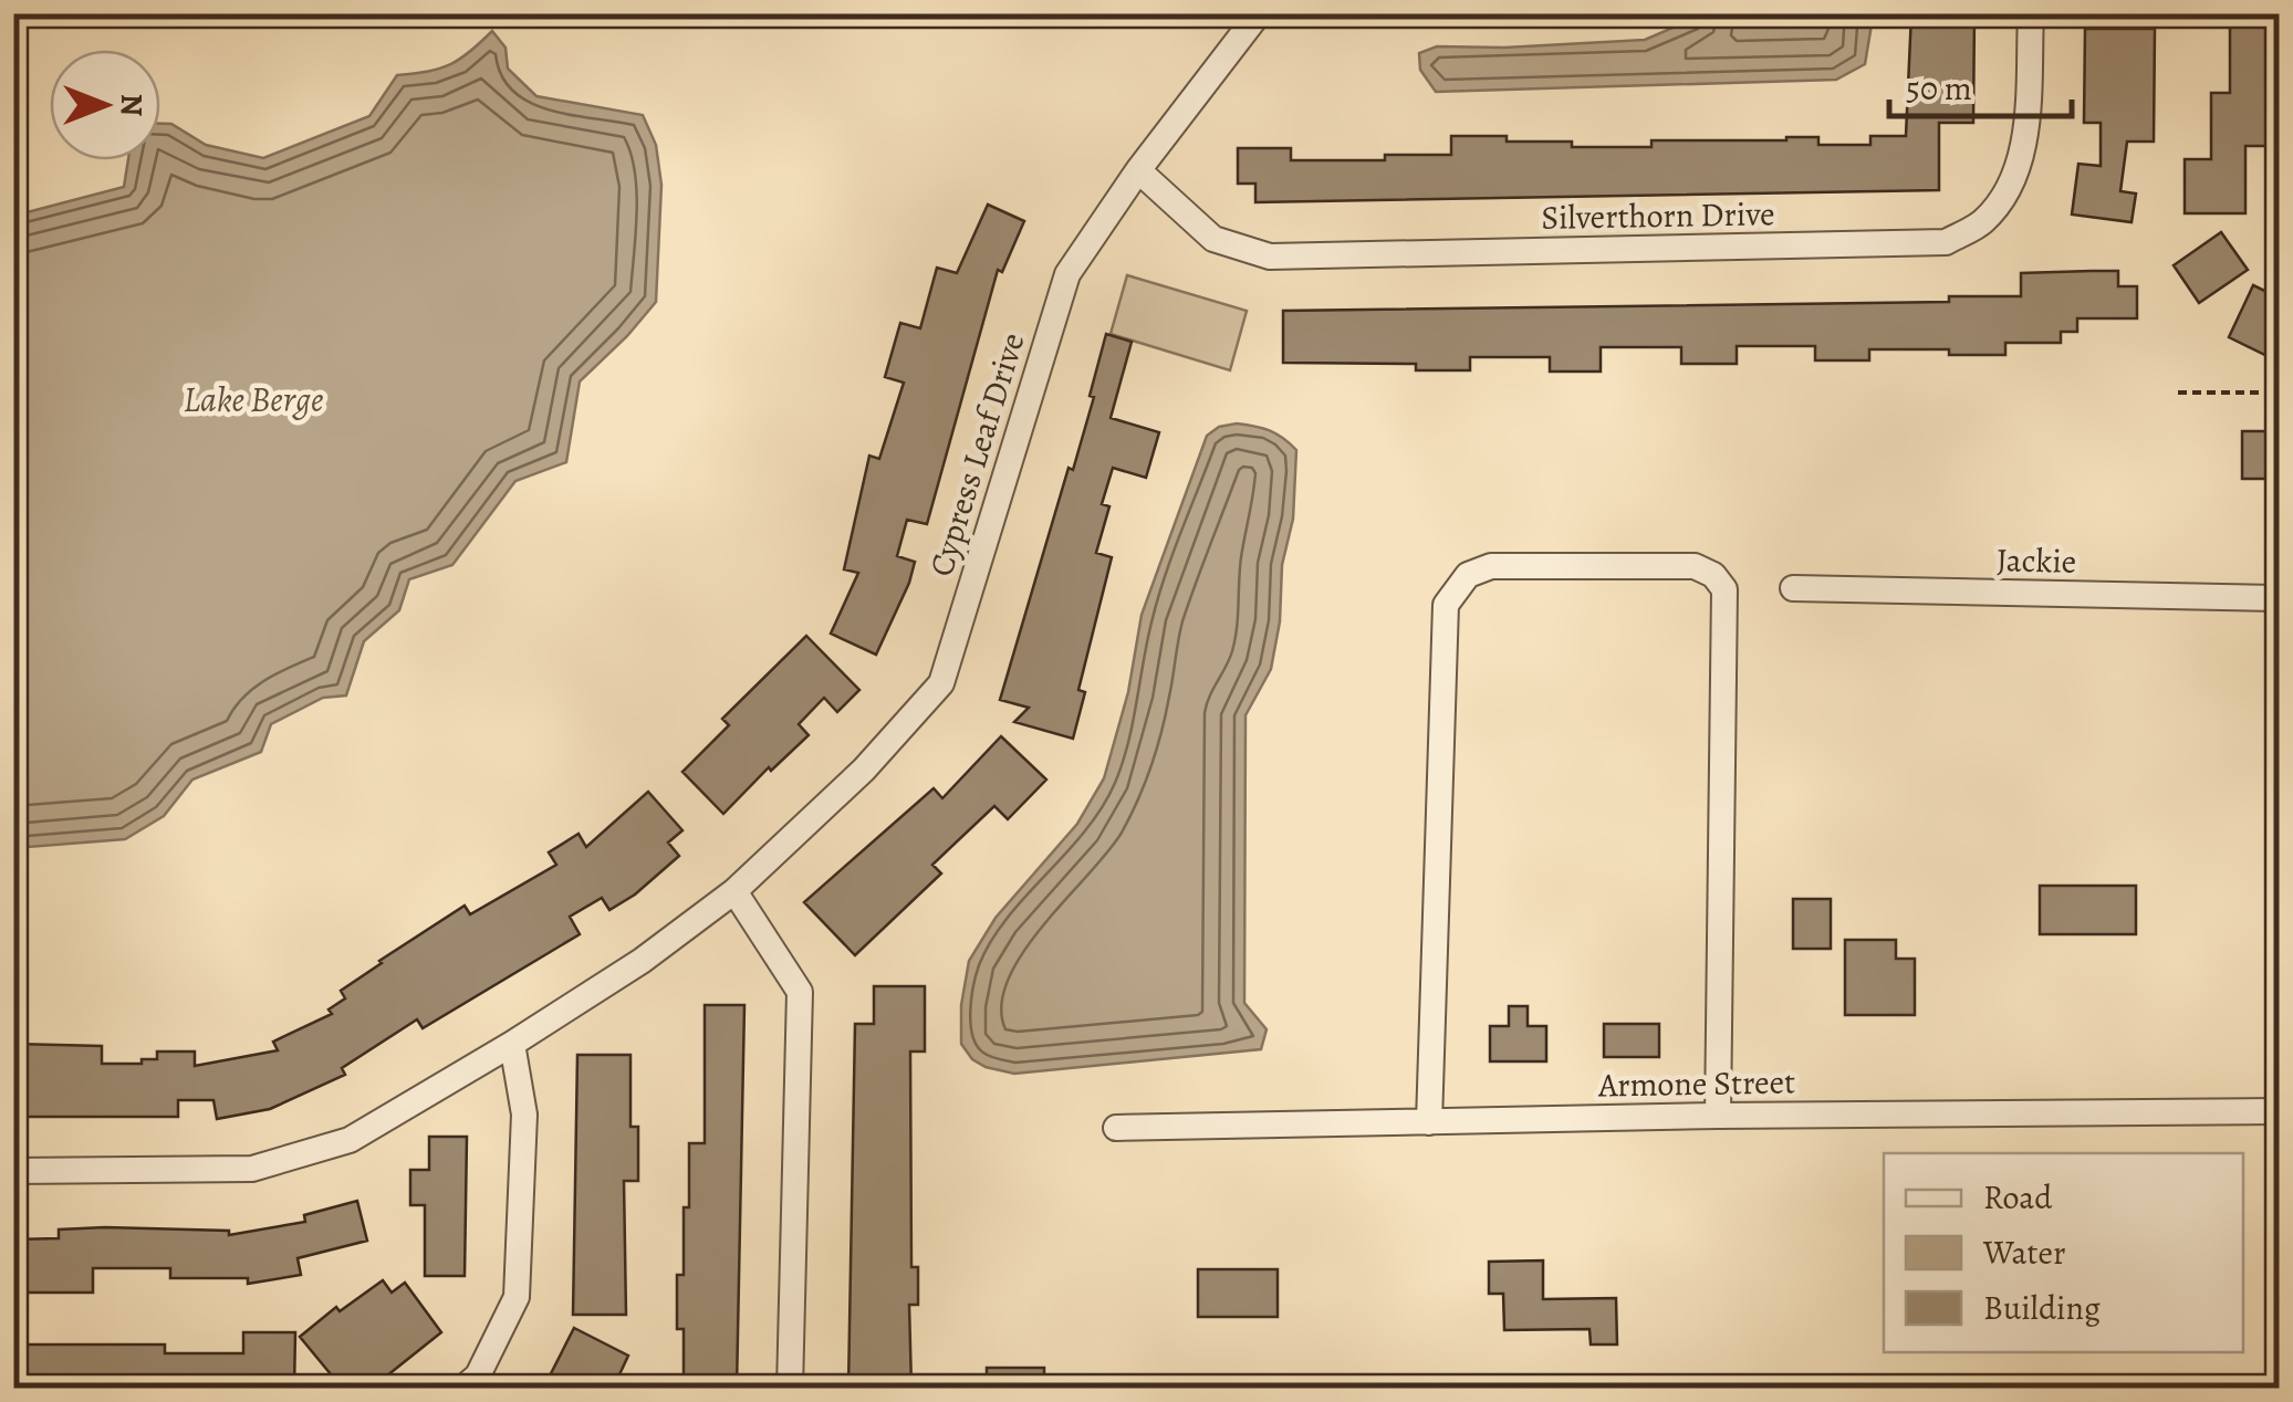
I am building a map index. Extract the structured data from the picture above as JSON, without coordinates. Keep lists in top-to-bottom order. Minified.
{"streets":{"street":["Silverthorn Drive","Cypress Leaf Drive","Jackie","Armone Street"]},"crossings":[["Silverthorn Drive","Cypress Leaf Drive"]],"water":["Lake Berge"],"legend":["Road","Water","Building"],"scale_bar":"50 m","north":"right"}
